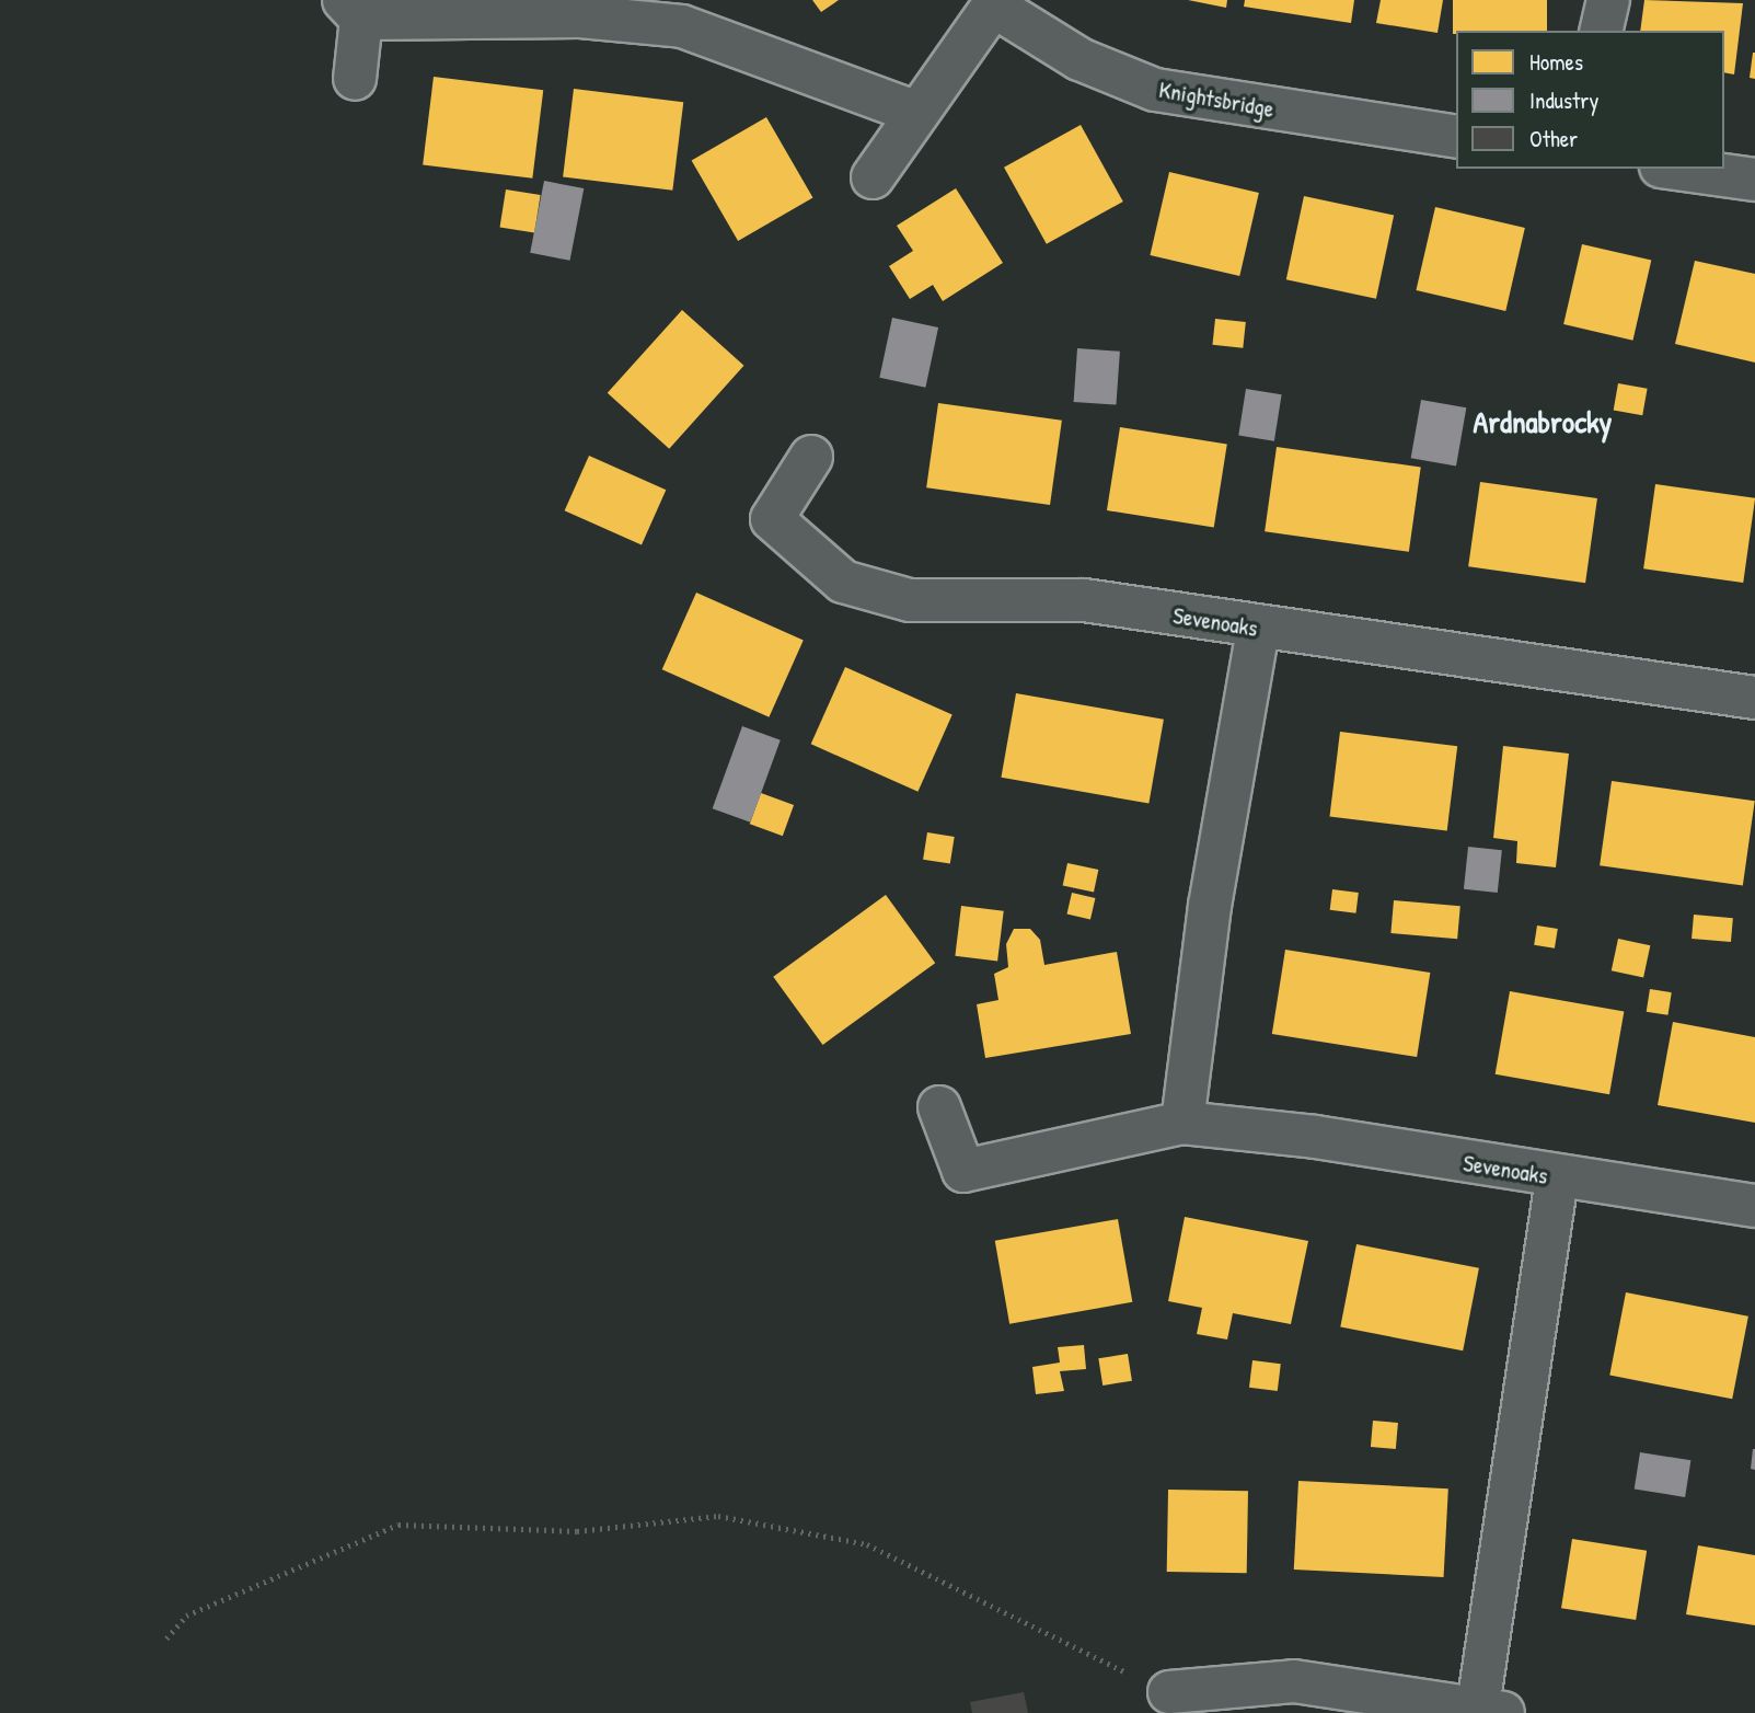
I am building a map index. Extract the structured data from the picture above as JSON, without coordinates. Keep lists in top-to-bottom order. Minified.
{"streets":{"street":["Knightsbridge","Sevenoaks"]},"districts":["Ardnabrocky"],"legend":["Homes","Industry","Other"]}
